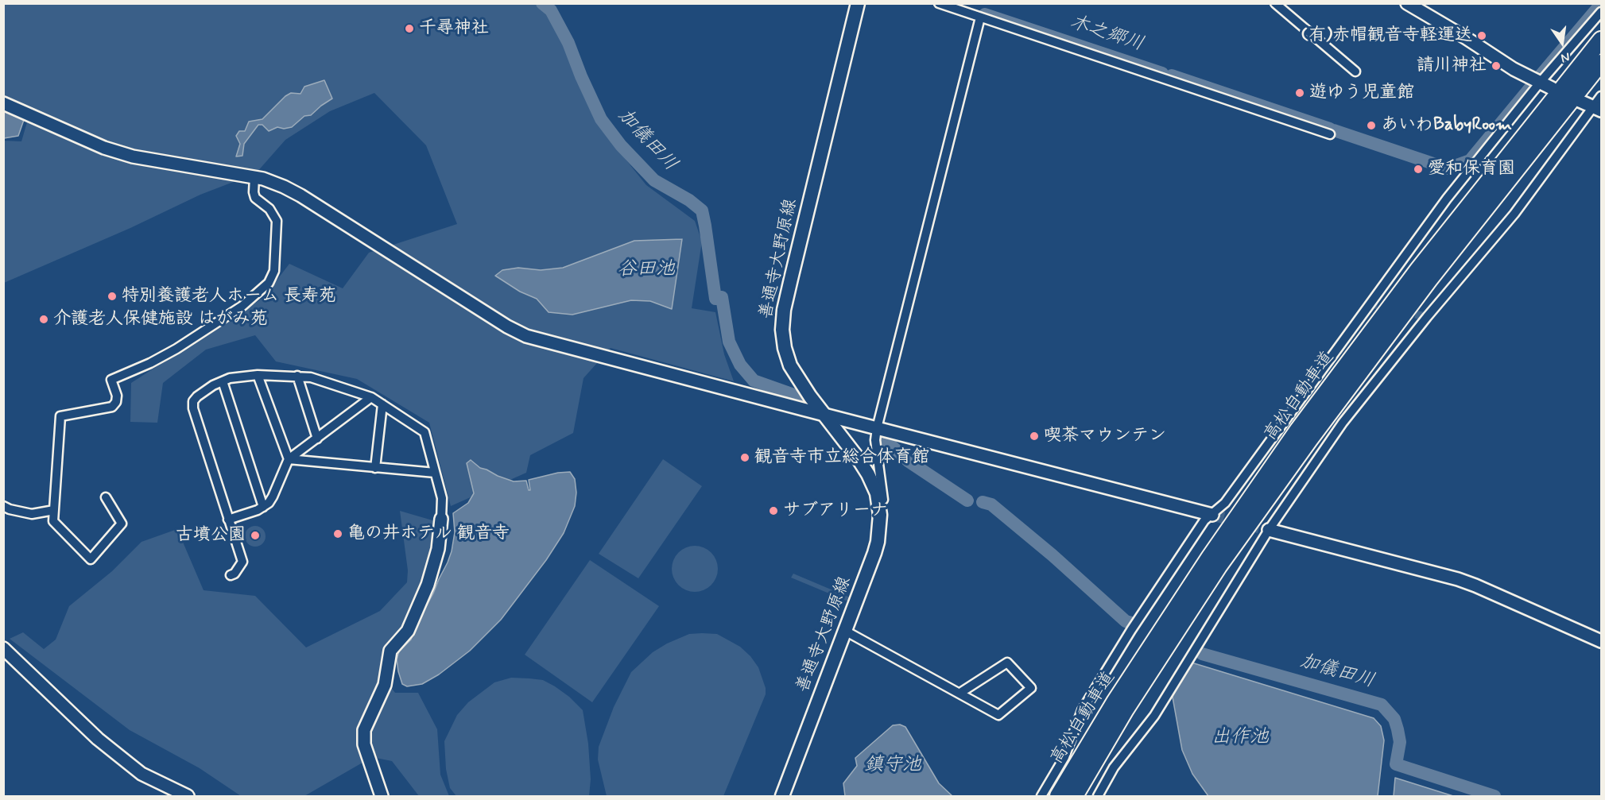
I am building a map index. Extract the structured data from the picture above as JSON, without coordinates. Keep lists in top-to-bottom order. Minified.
{"streets":{"highway":["高松自動車道"],"main road":["善通寺大野原線"]},"water":["木之郷川","加儀田川","谷田池","出作池","鎮守池"],"places":["千尋神社","(有)赤帽観音寺軽運送","請川神社","遊ゆう児童館","あいわBabyRoom","愛和保育園","特別養護老人ホーム 長寿苑","介護老人保健施設 はがみ苑","喫茶マウンテン","観音寺市立総合体育館","サブアリーナ","亀の井ホテル 観音寺","古墳公園"],"north":"bottom"}
